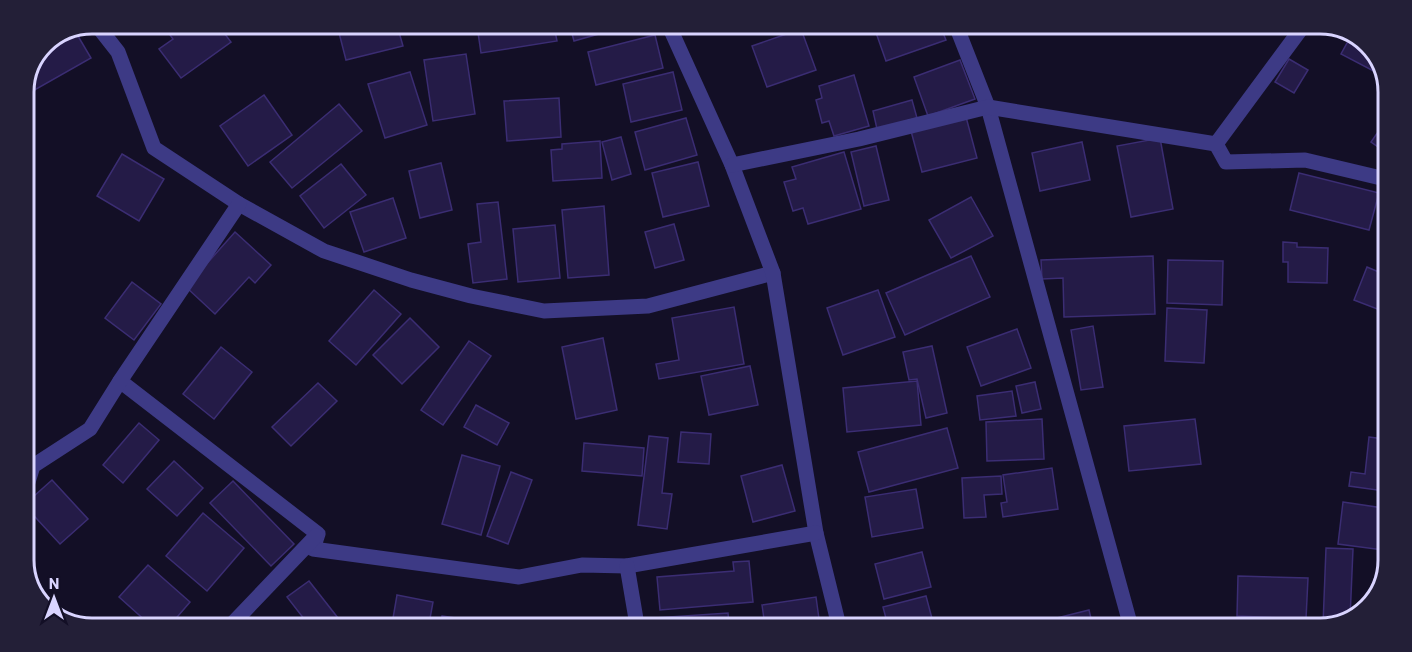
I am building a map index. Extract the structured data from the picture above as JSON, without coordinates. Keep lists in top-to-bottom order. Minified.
{"north":"top"}
